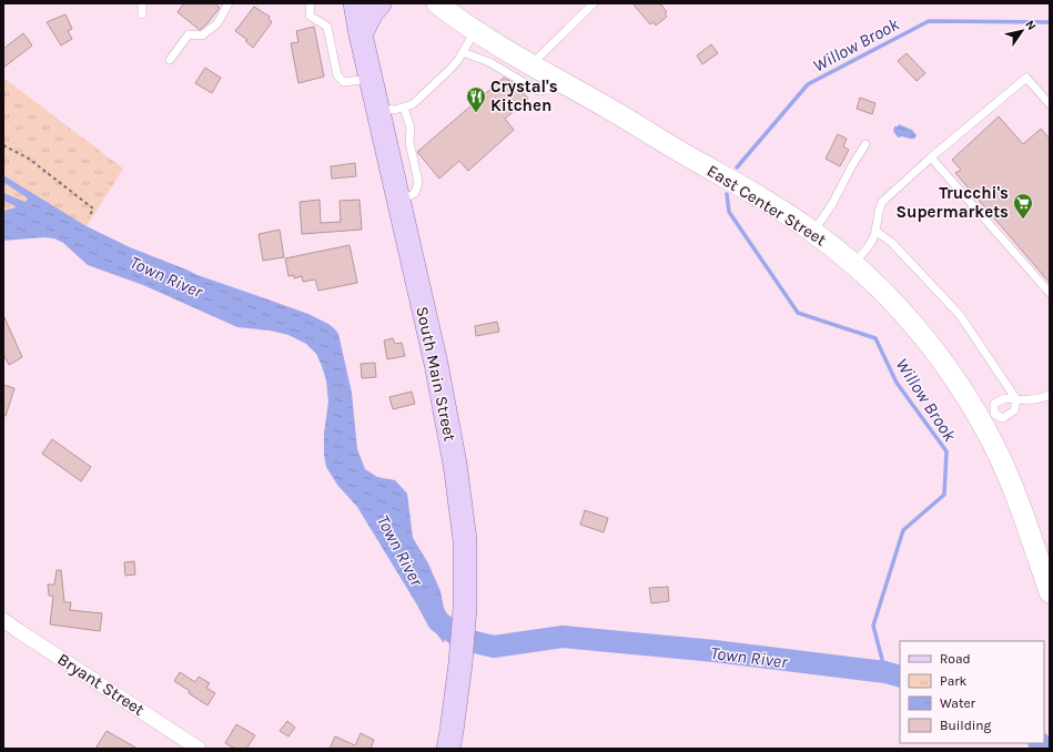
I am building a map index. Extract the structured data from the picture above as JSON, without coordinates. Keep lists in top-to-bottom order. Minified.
{"streets":{"main road":["East Center Street","South Main Street"],"street":["Bryant Street"]},"water":["Willow Brook","Town River"],"places":{"restaurant":["Crystal's Kitchen"],"supermarket":["Trucchi's Supermarkets"]},"legend":["Road","Park","Water","Building"],"north":"top right"}
